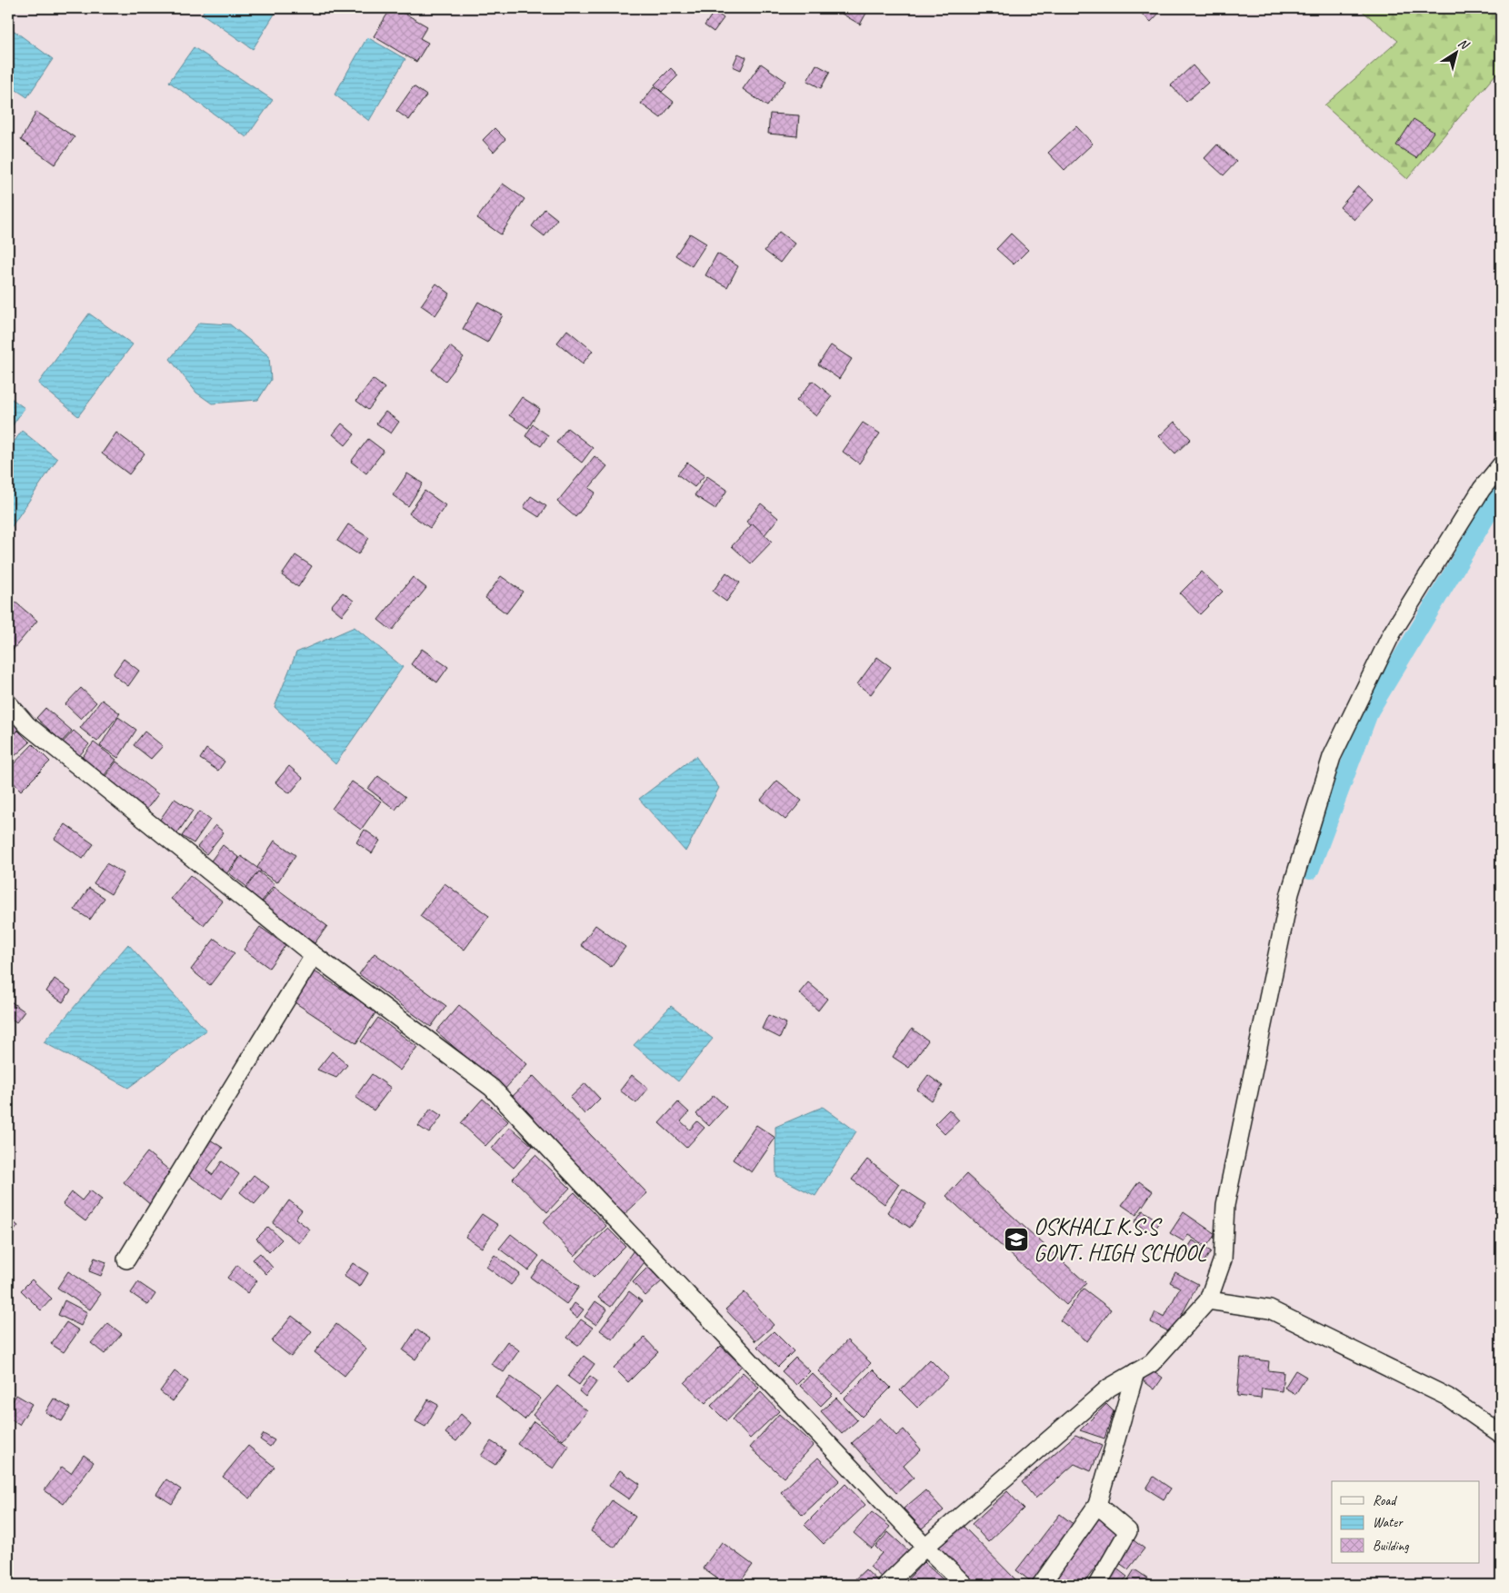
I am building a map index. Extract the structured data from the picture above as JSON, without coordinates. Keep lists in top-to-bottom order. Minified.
{"places":{"school or university":["OSKHALI K.S.S GOVT. HIGH SCHOOL"]},"legend":["Road","Water","Building"],"north":"top right"}
